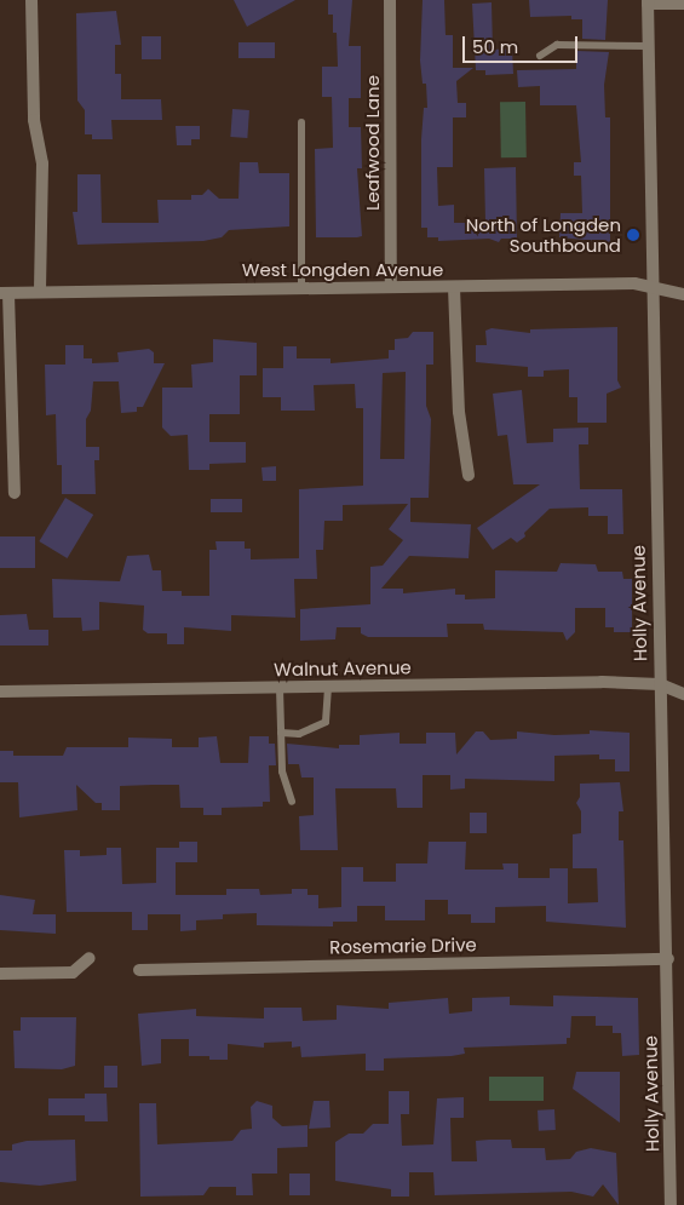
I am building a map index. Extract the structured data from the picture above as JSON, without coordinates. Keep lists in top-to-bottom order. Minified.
{"streets":{"street":["Leafwood Lane","West Longden Avenue","Holly Avenue","Walnut Avenue","Rosemarie Drive"]},"crossings":[["Leafwood Lane","West Longden Avenue"],["West Longden Avenue","Holly Avenue"],["Holly Avenue","Walnut Avenue"],["Holly Avenue","Rosemarie Drive"]],"places":["North of Longden Southbound"],"scale_bar":"50 m"}
